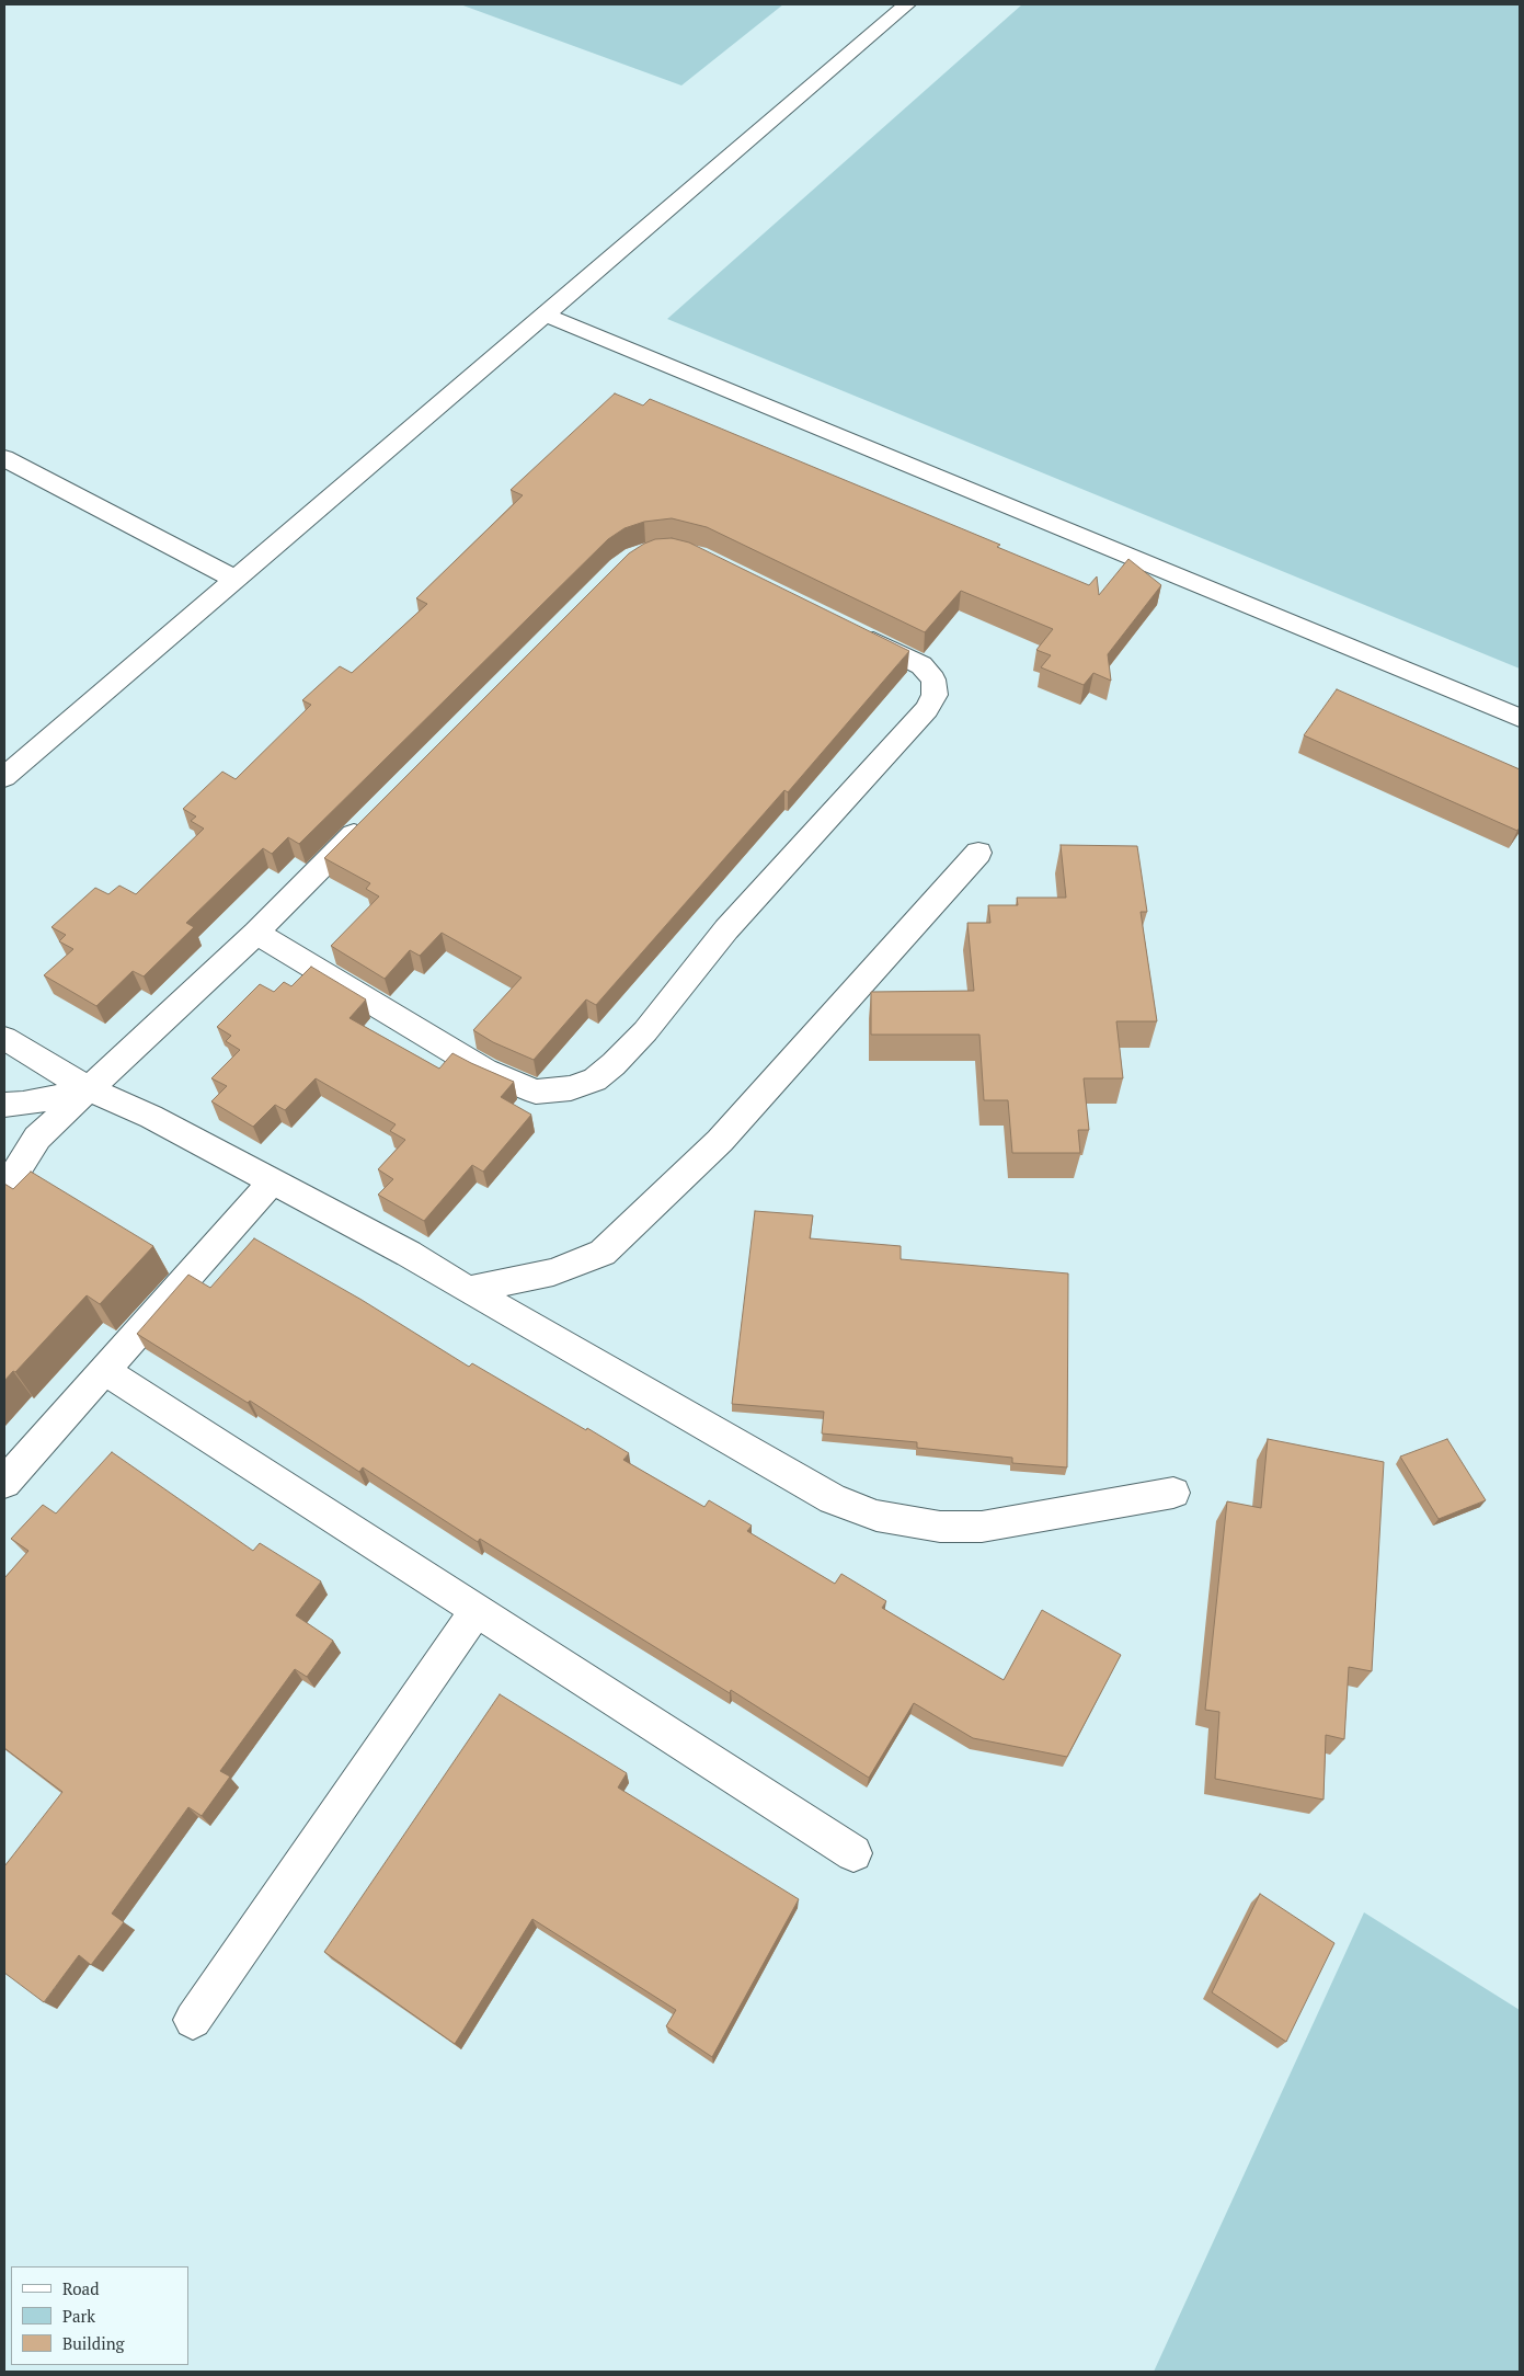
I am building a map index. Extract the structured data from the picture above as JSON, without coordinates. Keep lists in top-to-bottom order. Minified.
{"legend":["Road","Park","Building"]}
